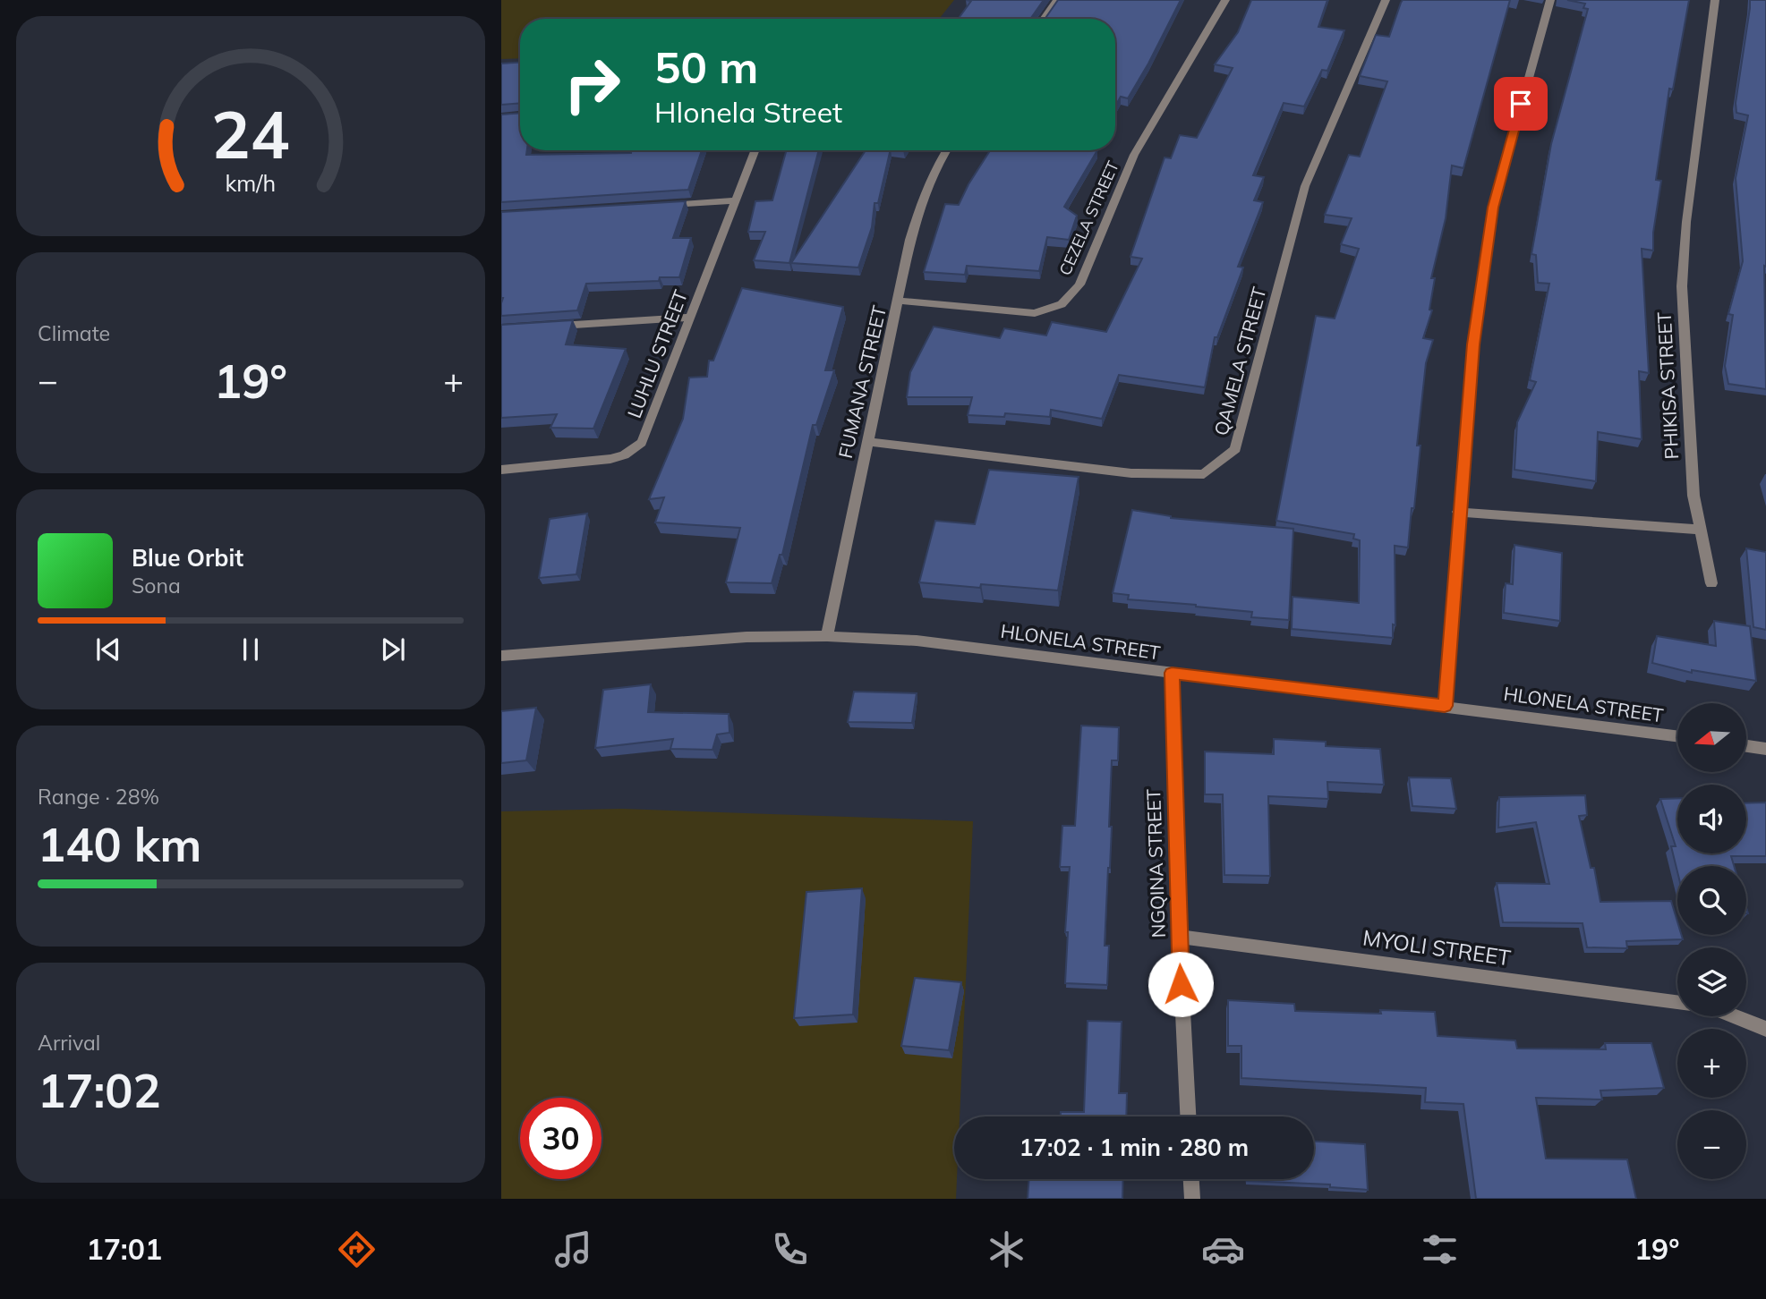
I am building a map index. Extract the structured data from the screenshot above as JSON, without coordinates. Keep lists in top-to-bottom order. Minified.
{"streets":{"street":["CEZELA STREET","LUHLU STREET","QAMELA STREET","FUMANA STREET","PHIKISA STREET","HLONELA STREET","NGQINA STREET","MYOLI STREET"]},"crossings":[["CEZELA STREET","FUMANA STREET"],["QAMELA STREET","FUMANA STREET"],["FUMANA STREET","HLONELA STREET"],["HLONELA STREET","NGQINA STREET"],["NGQINA STREET","MYOLI STREET"]],"north":"left","page":{"turn":["50 m","Hlonela Street"],"tile":["Climate",["Range · 28%","140 km"],["Arrival","17:02"]],"heat":["−","19°","+"],"song":["Blue Orbit","Sona"],"map_buttons":["+","−"],"limit":"30","trip":"17:02 · 1 min · 280 m","tabs":["17:01","19°"],"gauge":["24","km/h"]}}
